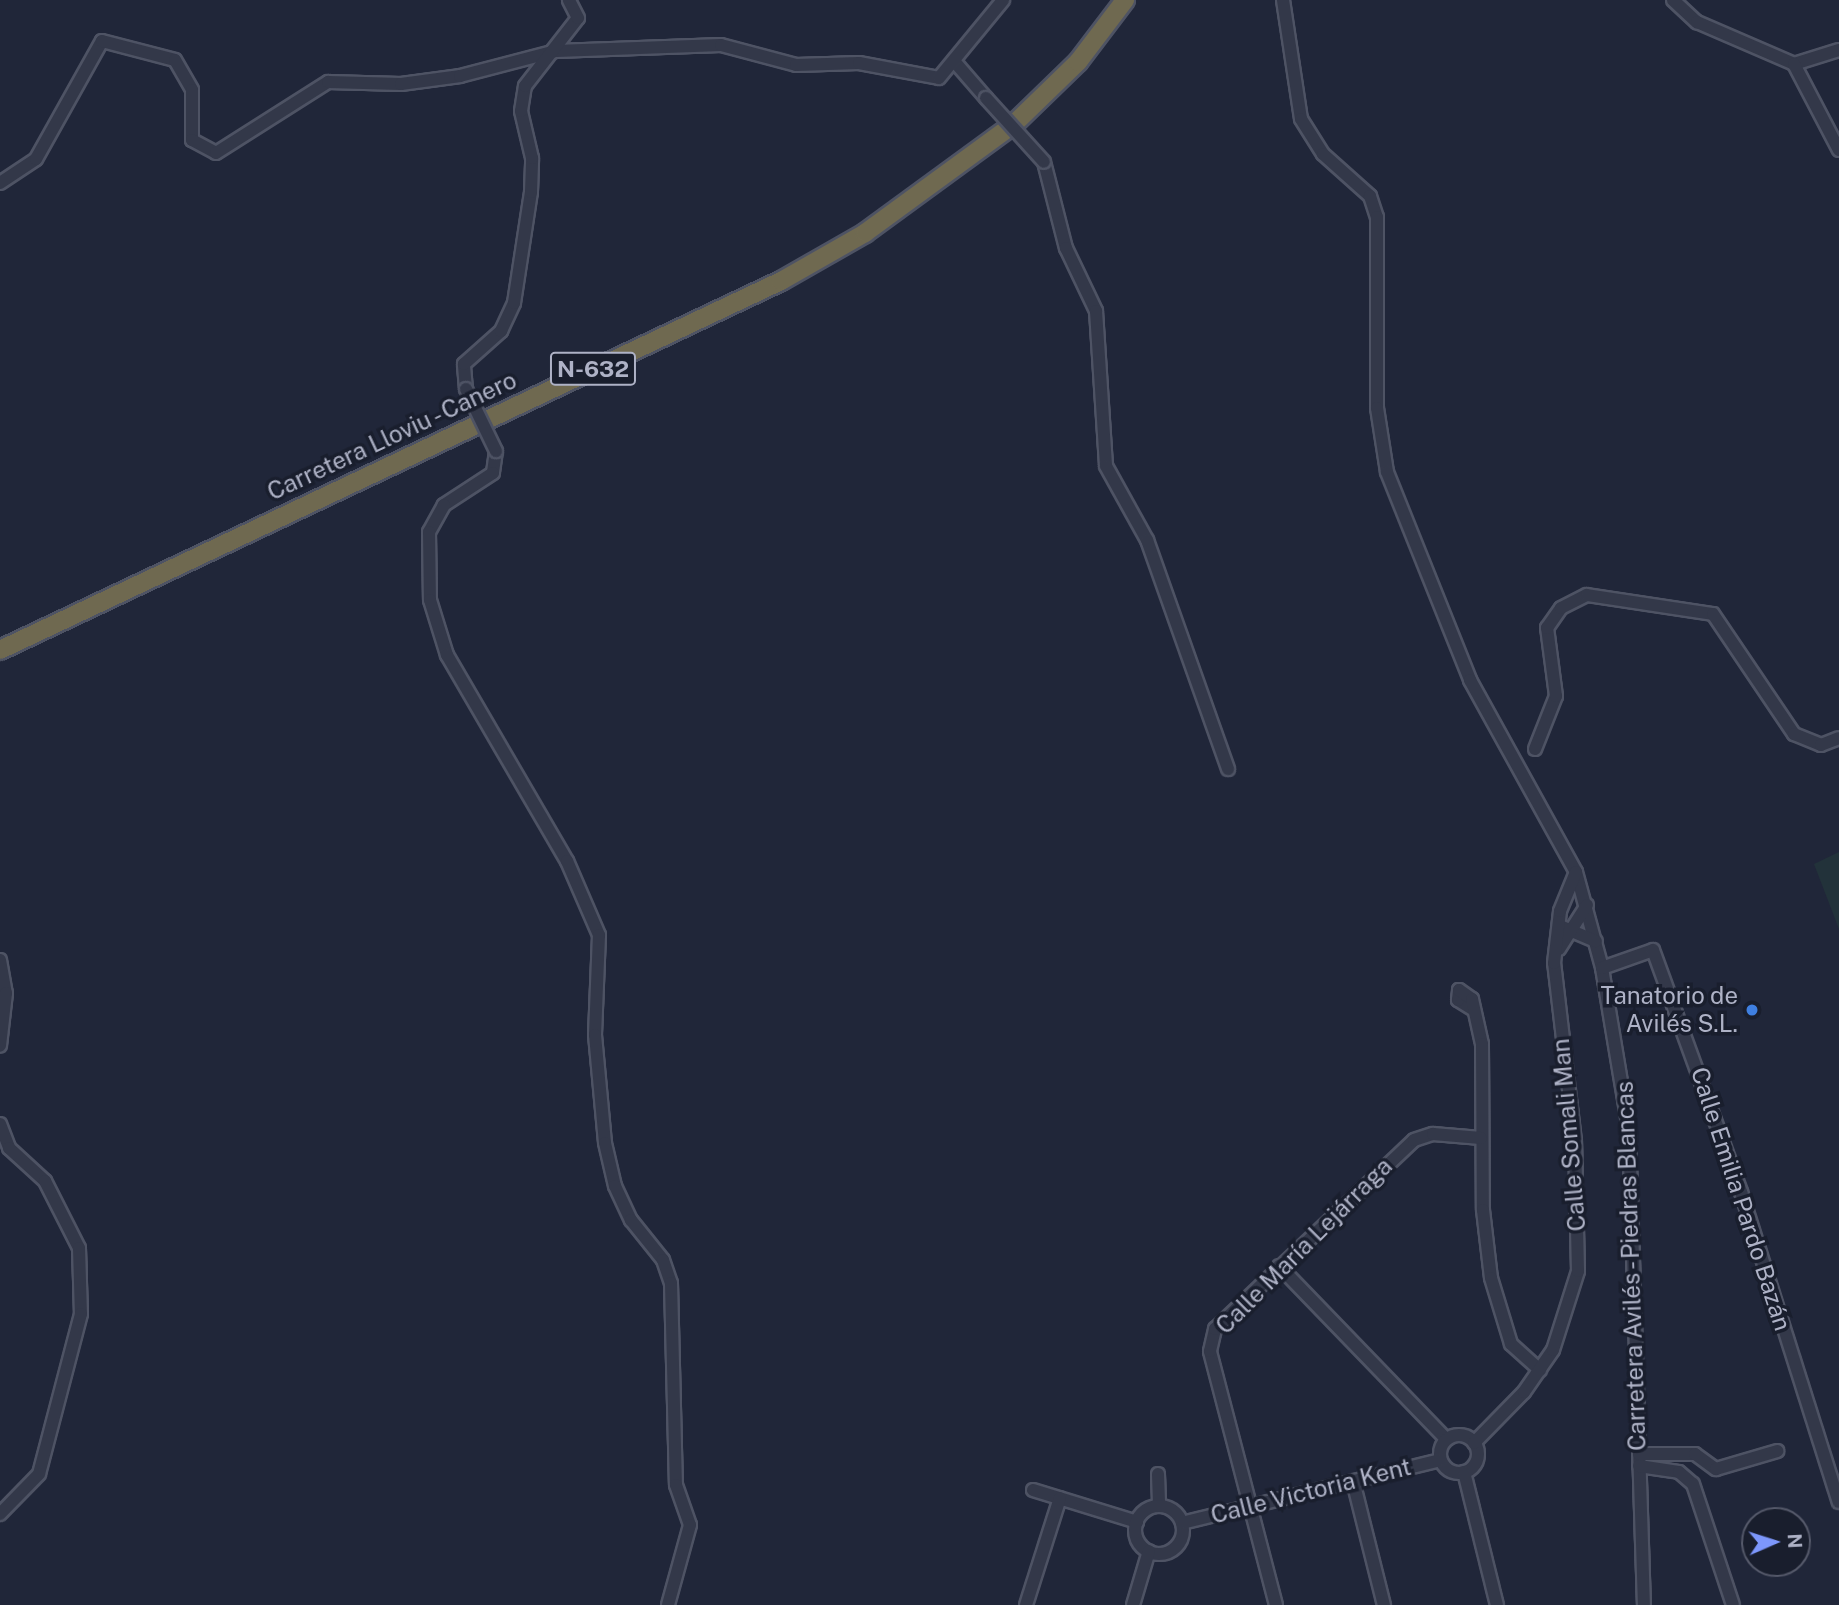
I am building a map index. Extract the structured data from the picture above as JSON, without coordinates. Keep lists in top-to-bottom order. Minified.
{"streets":{"highway":["N-632","Carretera Lloviu - Canero"],"street":["Calle Somali Man","Calle Emilia Pardo Bazán","Calle María Lejárraga","Carretera Avilés - Piedras Blancas","Calle Victoria Kent"]},"crossings":[["Calle Somali Man","Carretera Avilés - Piedras Blancas"],["Calle Somali Man","Calle Victoria Kent"],["Calle Emilia Pardo Bazán","Carretera Avilés - Piedras Blancas"],["Calle María Lejárraga","Calle Victoria Kent"]],"places":["Tanatorio de Avilés S.L."],"north":"right"}
